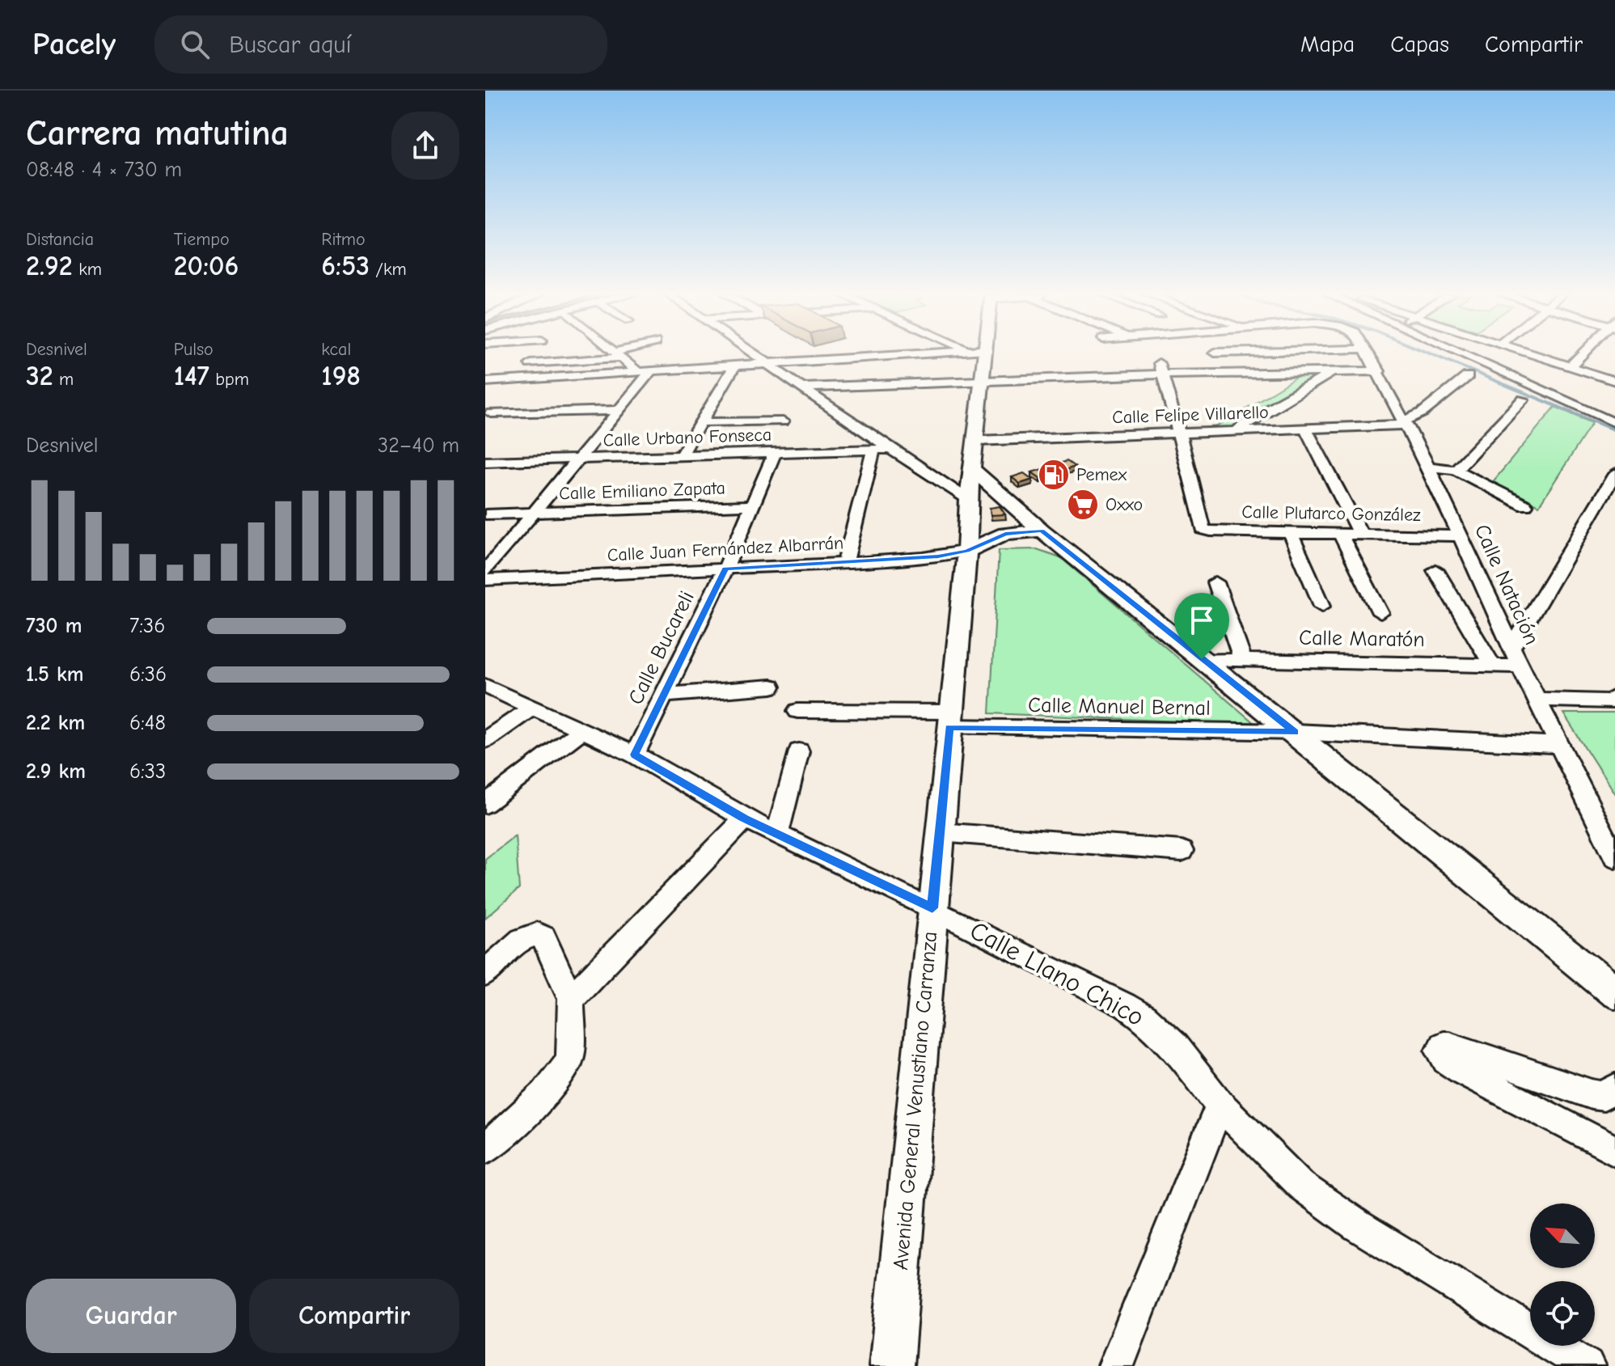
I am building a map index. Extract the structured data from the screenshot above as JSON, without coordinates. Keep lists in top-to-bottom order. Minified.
{"streets":{"main road":["Avenida General Venustiano Carranza"],"street":["Calle Felipe Villarello","Calle Urbano Fonseca","Calle Emiliano Zapata","Calle Plutarco González","Calle Juan Fernández Albarrán","Calle Natación","Calle Maratón","Calle Bucareli","Calle Manuel Bernal","Calle Llano Chico"]},"crossings":[["Calle Felipe Villarello","Calle Plutarco González"],["Calle Felipe Villarello","Calle Natación"],["Calle Felipe Villarello","Avenida General Venustiano Carranza"],["Calle Urbano Fonseca","Calle Bucareli"],["Calle Emiliano Zapata","Calle Bucareli"],["Calle Plutarco González","Calle Natación"],["Calle Juan Fernández Albarrán","Calle Bucareli"],["Calle Juan Fernández Albarrán","Avenida General Venustiano Carranza"],["Calle Natación","Calle Maratón"],["Calle Natación","Calle Manuel Bernal"],["Calle Bucareli","Calle Llano Chico"],["Calle Manuel Bernal","Avenida General Venustiano Carranza"],["Calle Llano Chico","Avenida General Venustiano Carranza"]],"places":{"fuel station":["Pemex"],"supermarket":["Oxxo"]},"north":"top left","page":{"header":"Pacely","search":"Buscar aquí","nav":["Mapa","Capas","Compartir"],"heading":["Carrera matutina","08:48 · 4 × 730 m"],"stats":[["Distancia","2.92 km"],["Tiempo","20:06"],["Ritmo","6:53 /km"],["Desnivel","32 m"],["Pulso","147 bpm"],["kcal","198"]],"chart":["Desnivel","32–40 m"],"list":[{"name":"730 m","note":"7:36"},{"name":"1.5 km","note":"6:36"},{"name":"2.2 km","note":"6:48"},{"name":"2.9 km","note":"6:33"}],"buttons":["Guardar","Compartir"]}}
